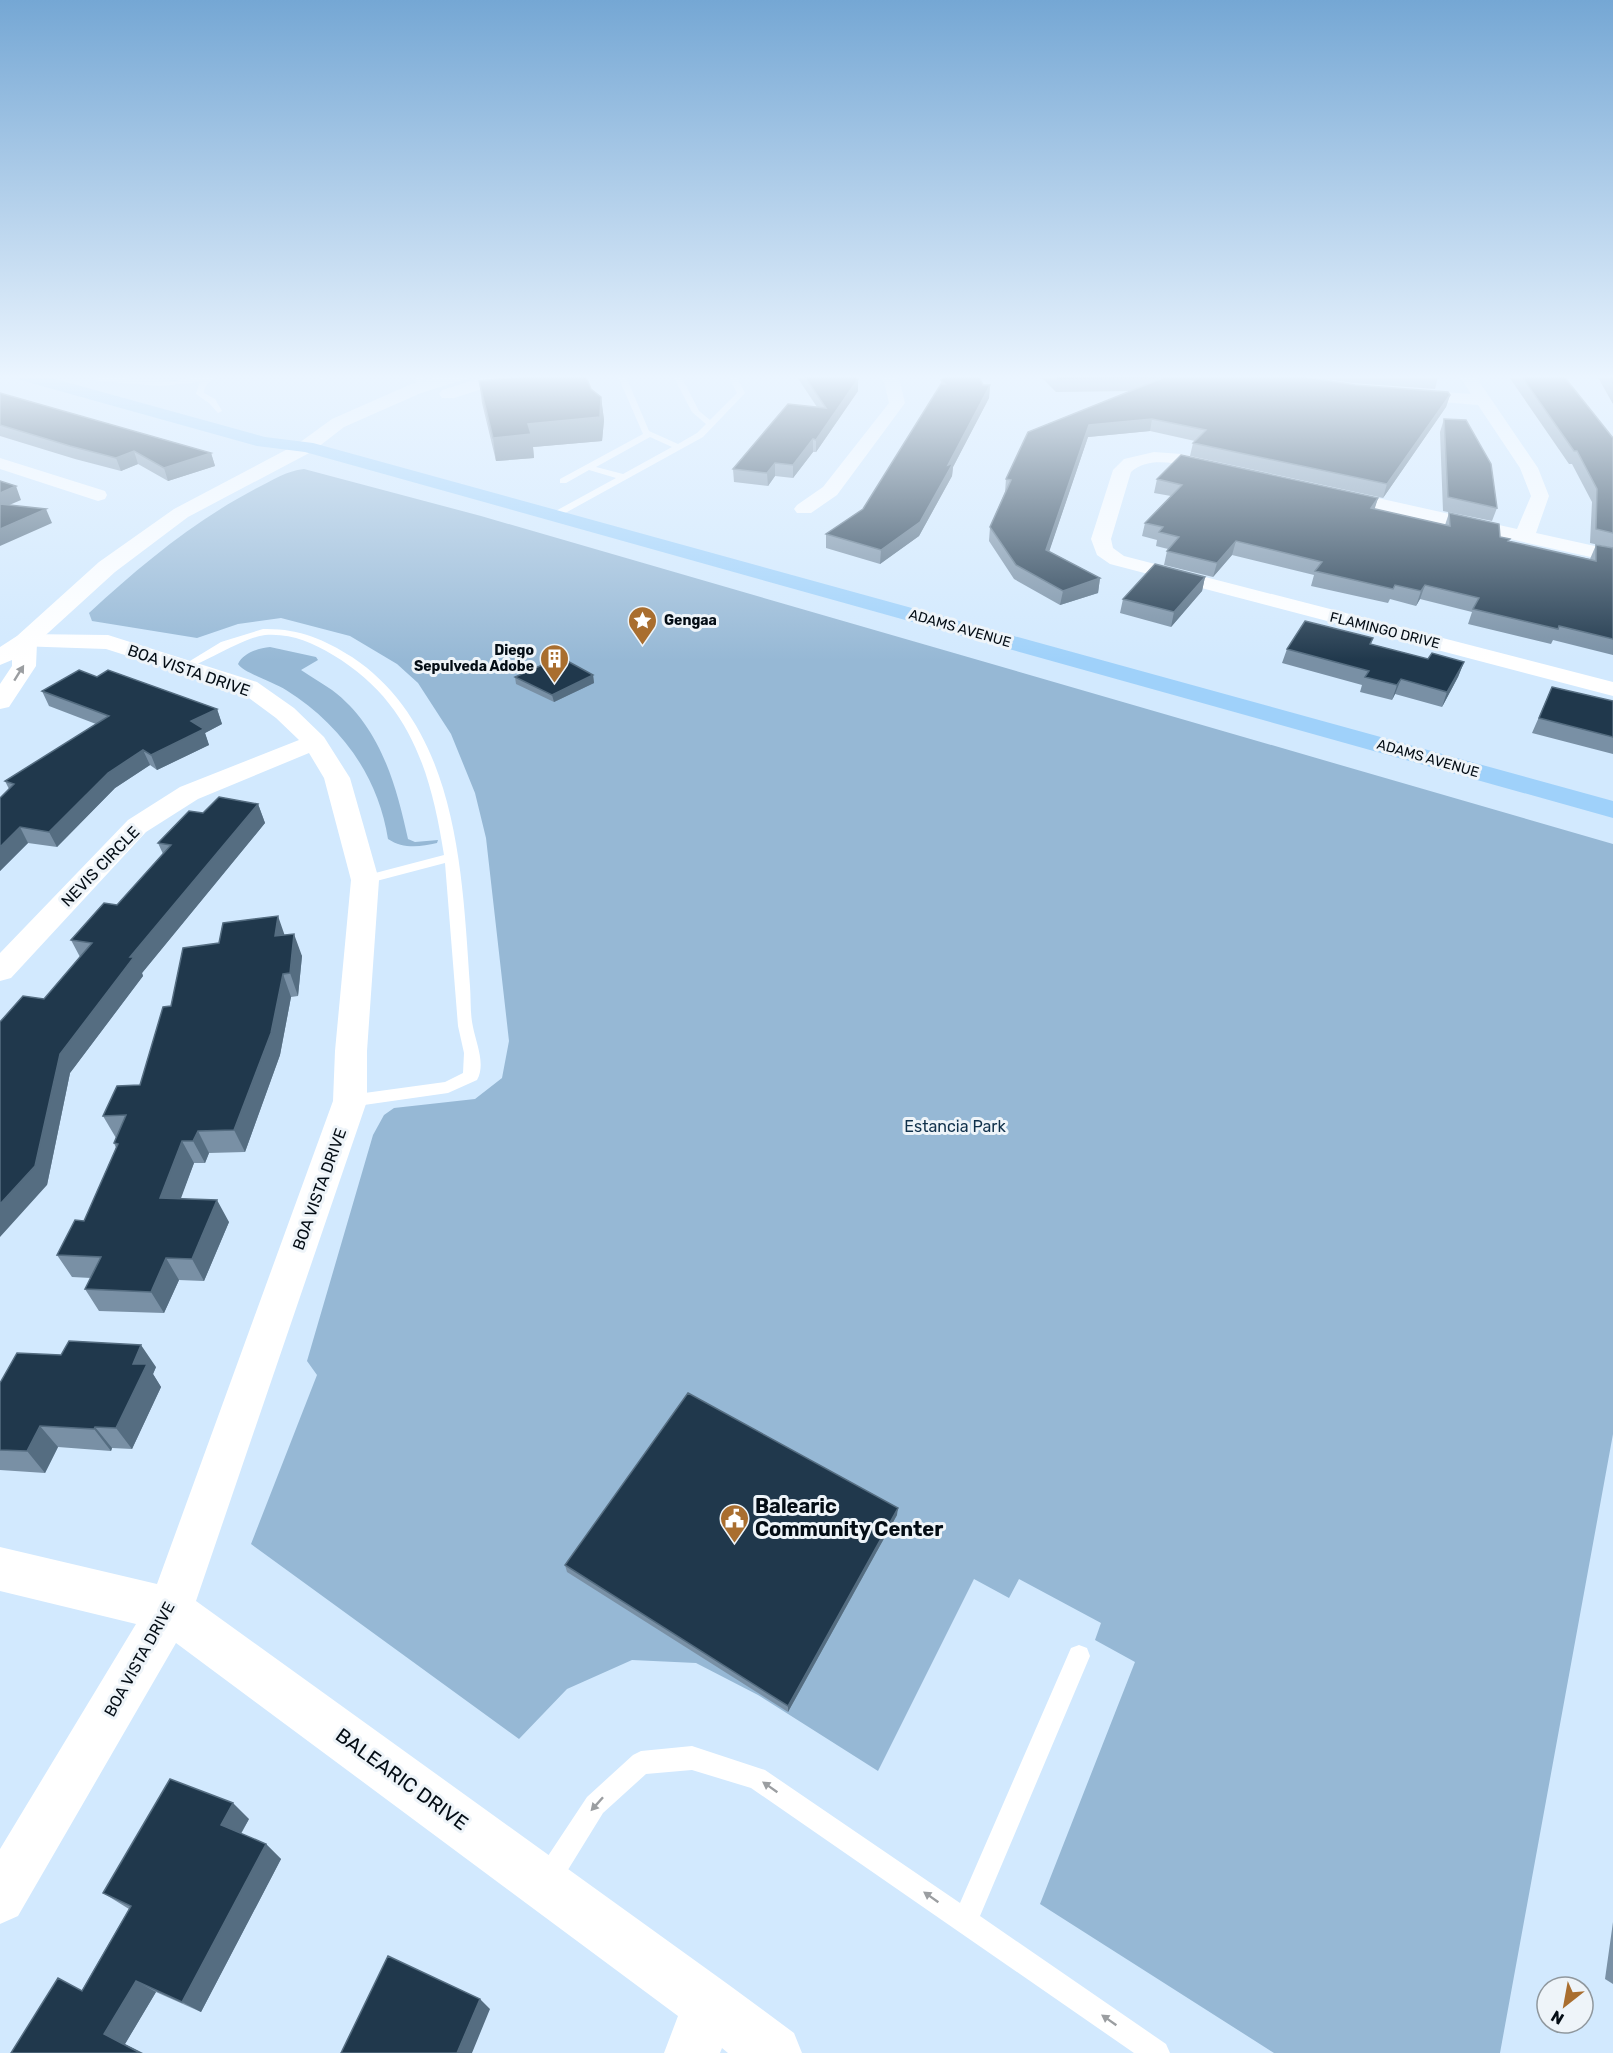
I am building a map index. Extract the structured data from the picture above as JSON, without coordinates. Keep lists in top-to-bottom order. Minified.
{"streets":{"main road":["ADAMS AVENUE"],"street":["FLAMINGO DRIVE","BOA VISTA DRIVE","NEVIS CIRCLE","BALEARIC DRIVE"]},"crossings":[["BOA VISTA DRIVE","NEVIS CIRCLE"],["BOA VISTA DRIVE","BALEARIC DRIVE"]],"parks":["Estancia Park"],"places":{"place":["Gengaa"],"building":["Diego Sepulveda Adobe"],"public building":["Balearic Community Center"]},"north":"bottom left"}
